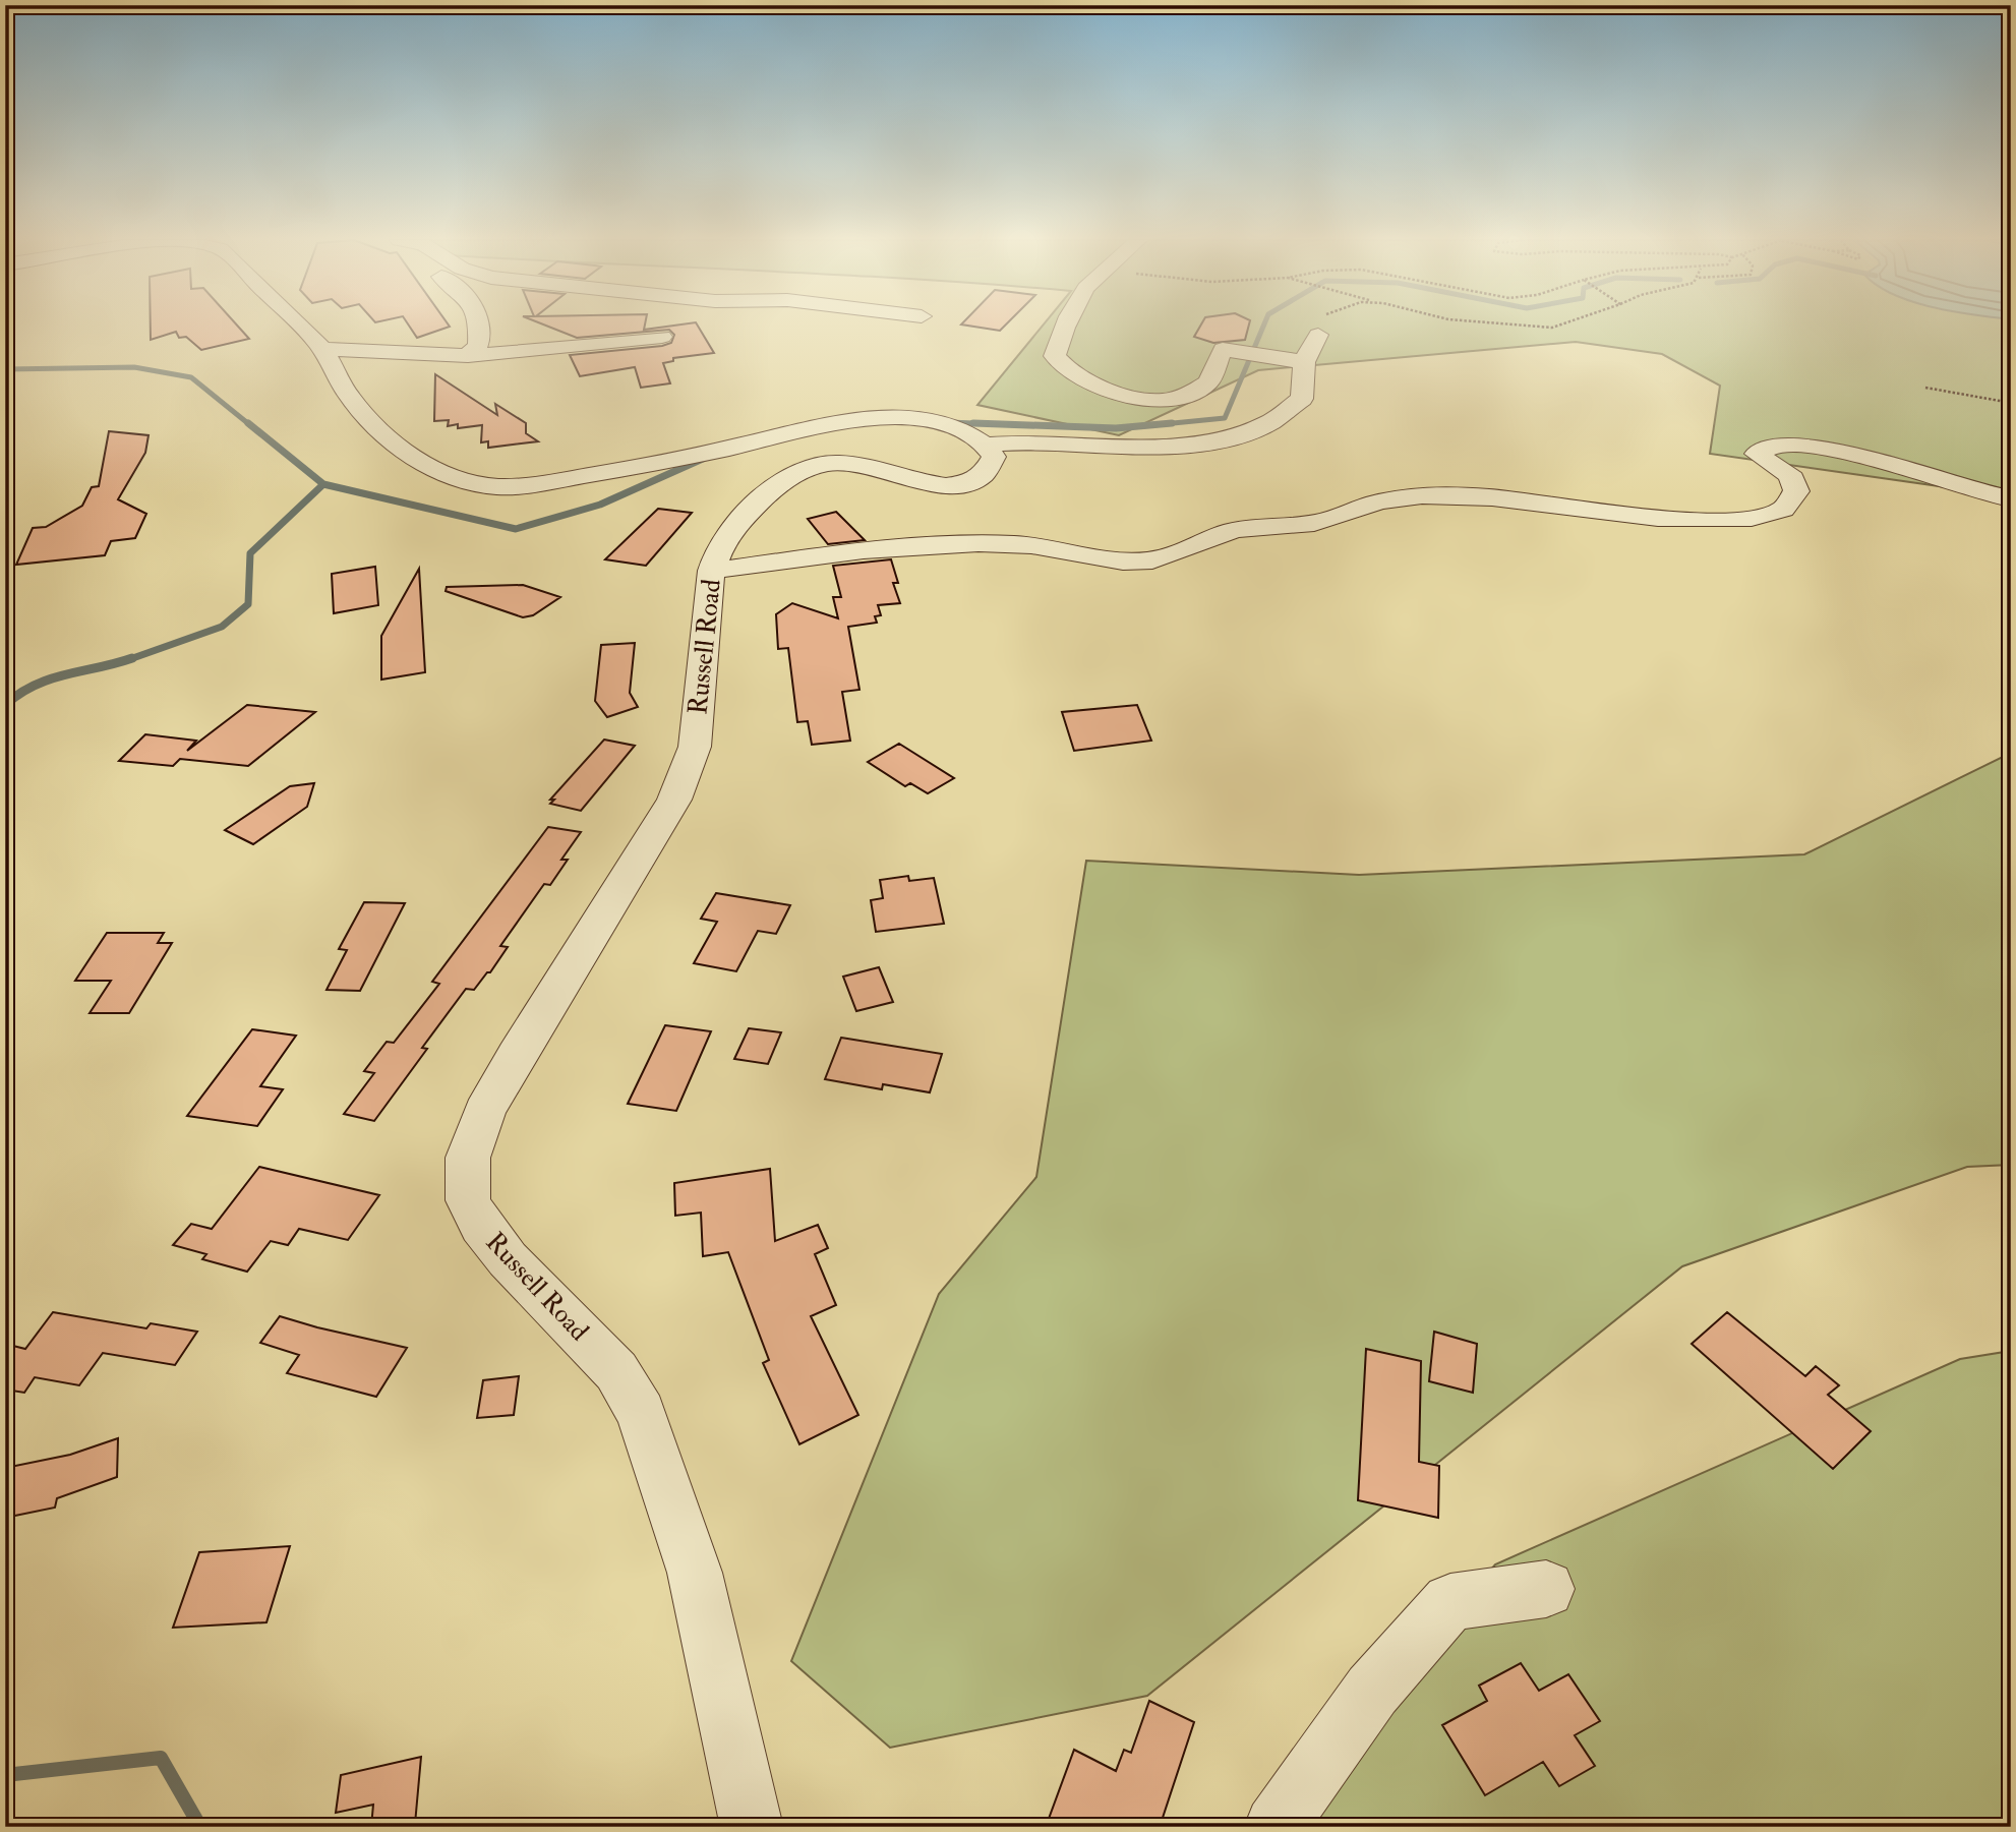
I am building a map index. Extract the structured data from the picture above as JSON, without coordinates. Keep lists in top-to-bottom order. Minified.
{"streets":{"street":["Russell Road"]}}
